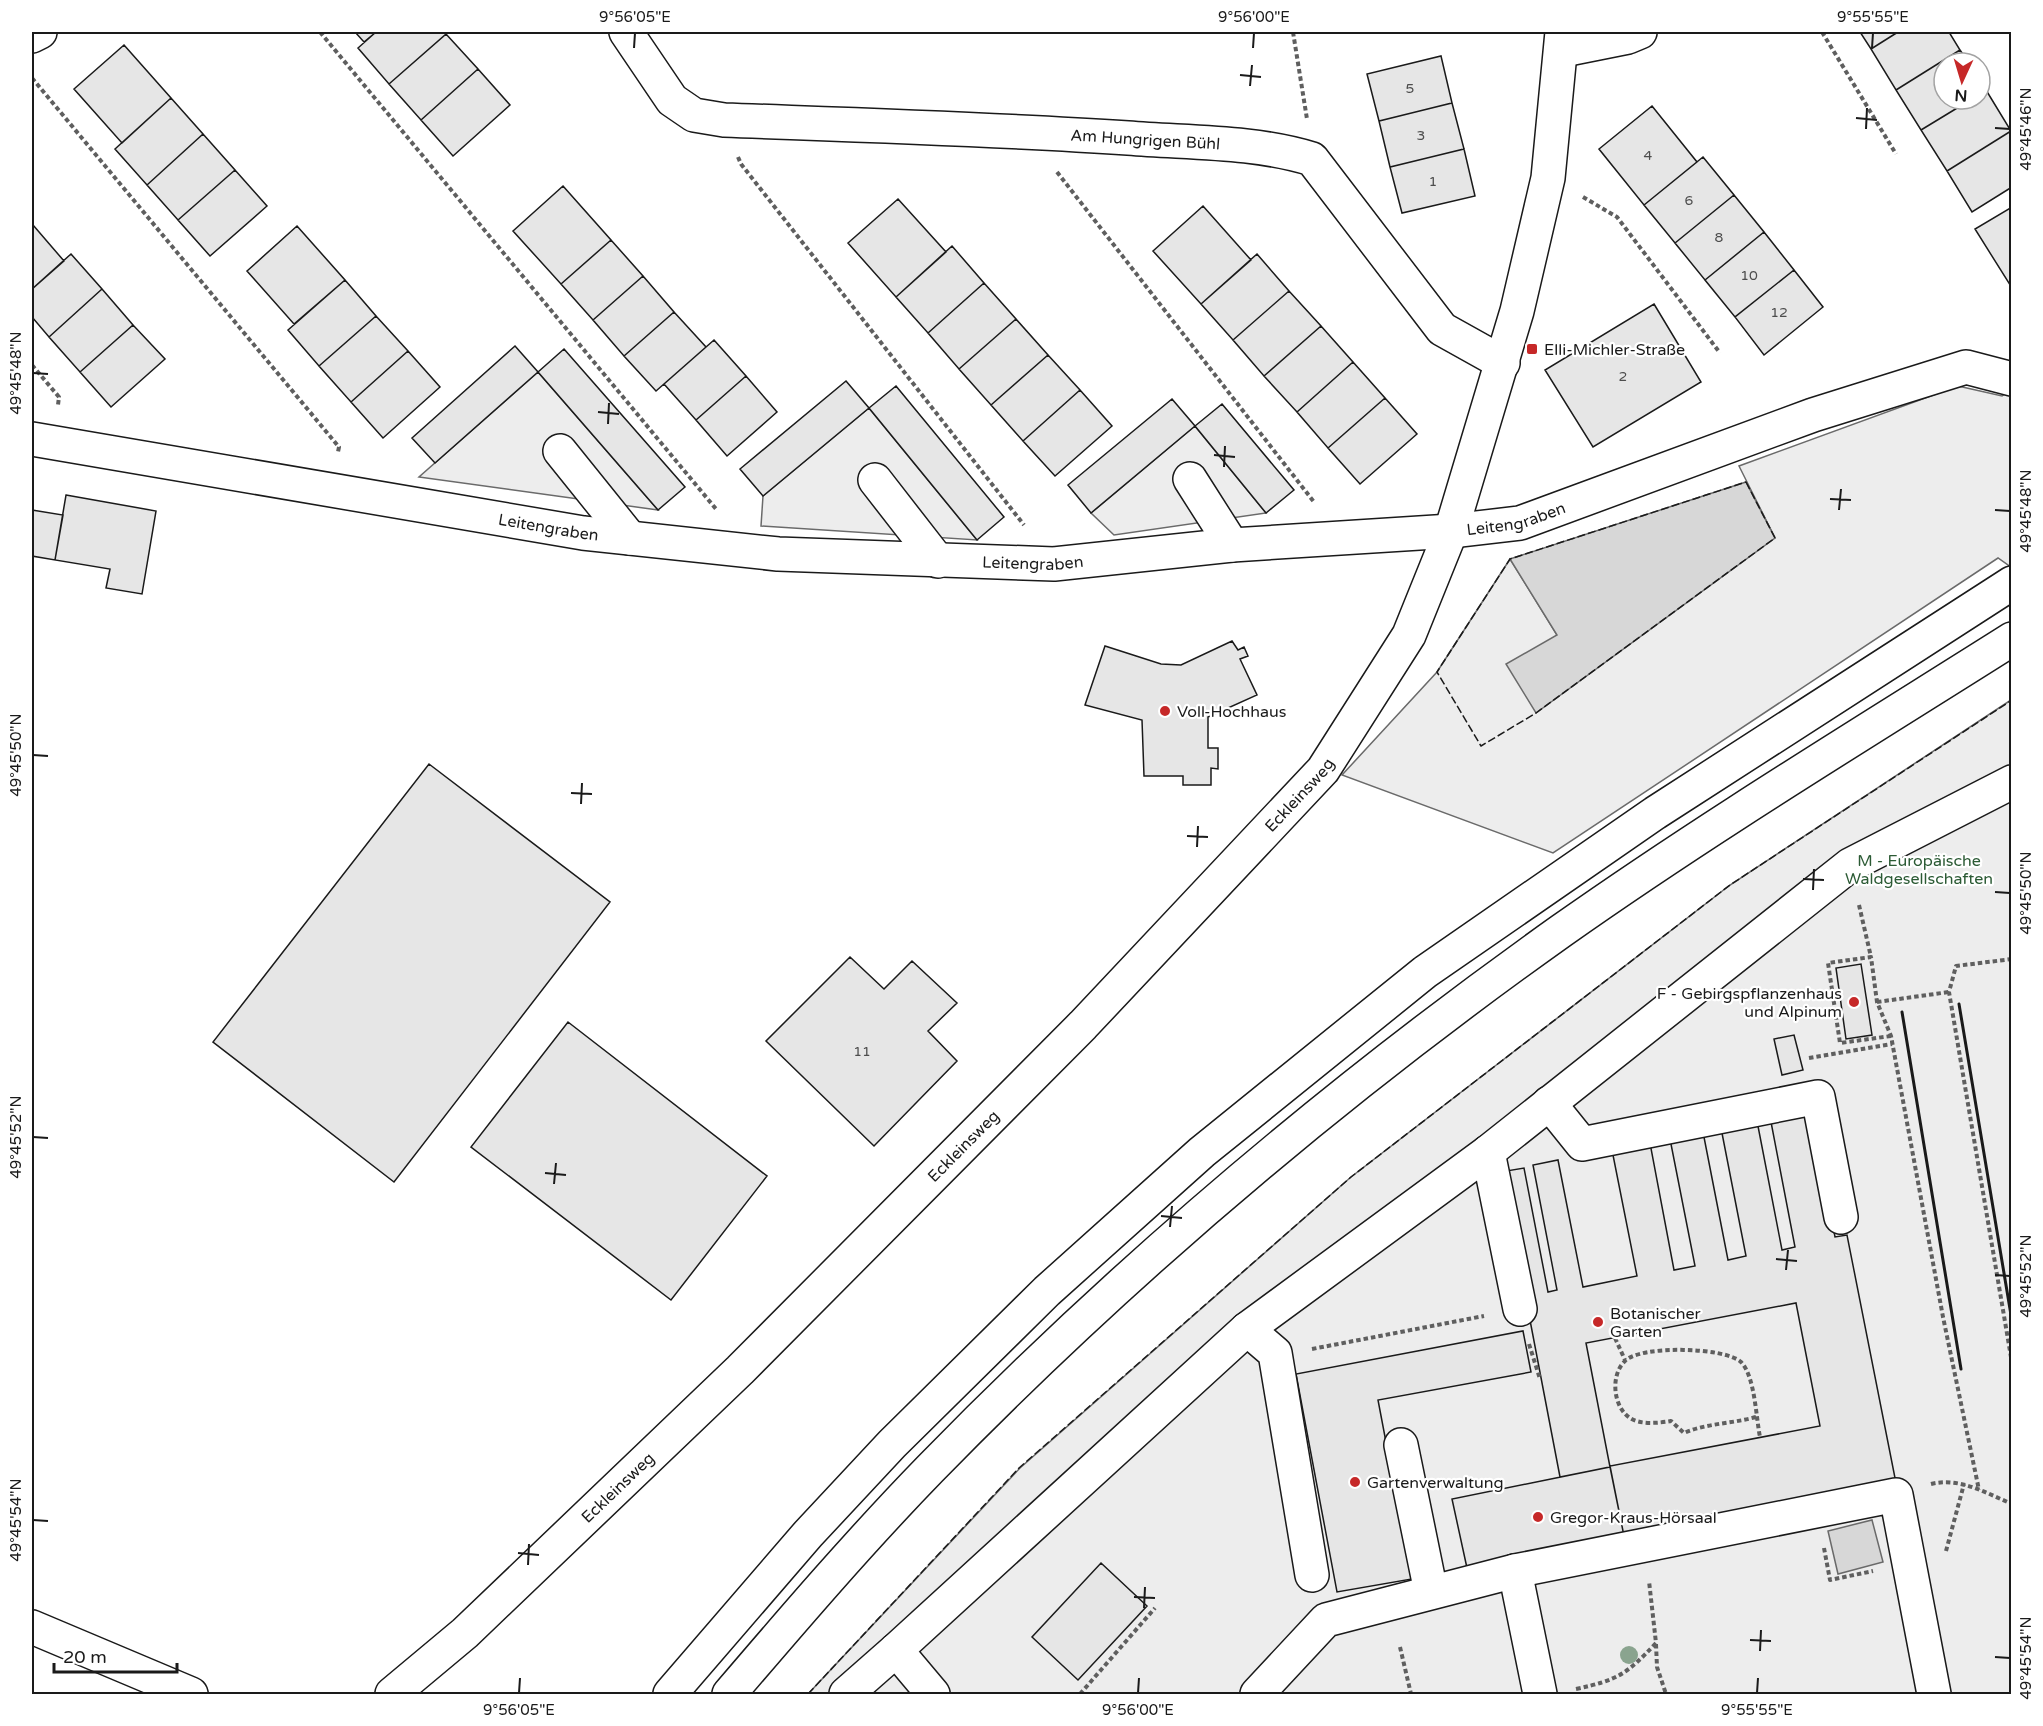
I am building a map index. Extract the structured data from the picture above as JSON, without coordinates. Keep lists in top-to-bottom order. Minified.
{"streets":{"street":["Am Hungrigen Bühl","Leitengraben","Eckleinsweg"]},"crossings":[["Leitengraben","Eckleinsweg"]],"parks":["M - Europäische Waldgesellschaften"],"places":{"transit":["Elli-Michler-Straße"],"other":["Voll-Hochhaus","F - Gebirgspflanzenhaus und Alpinum","Botanischer Garten","Gartenverwaltung","Gregor-Kraus-Hörsaal"]},"house_numbers":["5","3","4","1","6","8","10","12","2","11"],"scale_bar":"20 m","north":"bottom","coordinates":["9°56'05\"E","9°56'00\"E","9°55'55\"E","49°45'46\"N","49°45'48\"N","49°45'50\"N","49°45'52\"N","49°45'54\"N"]}
